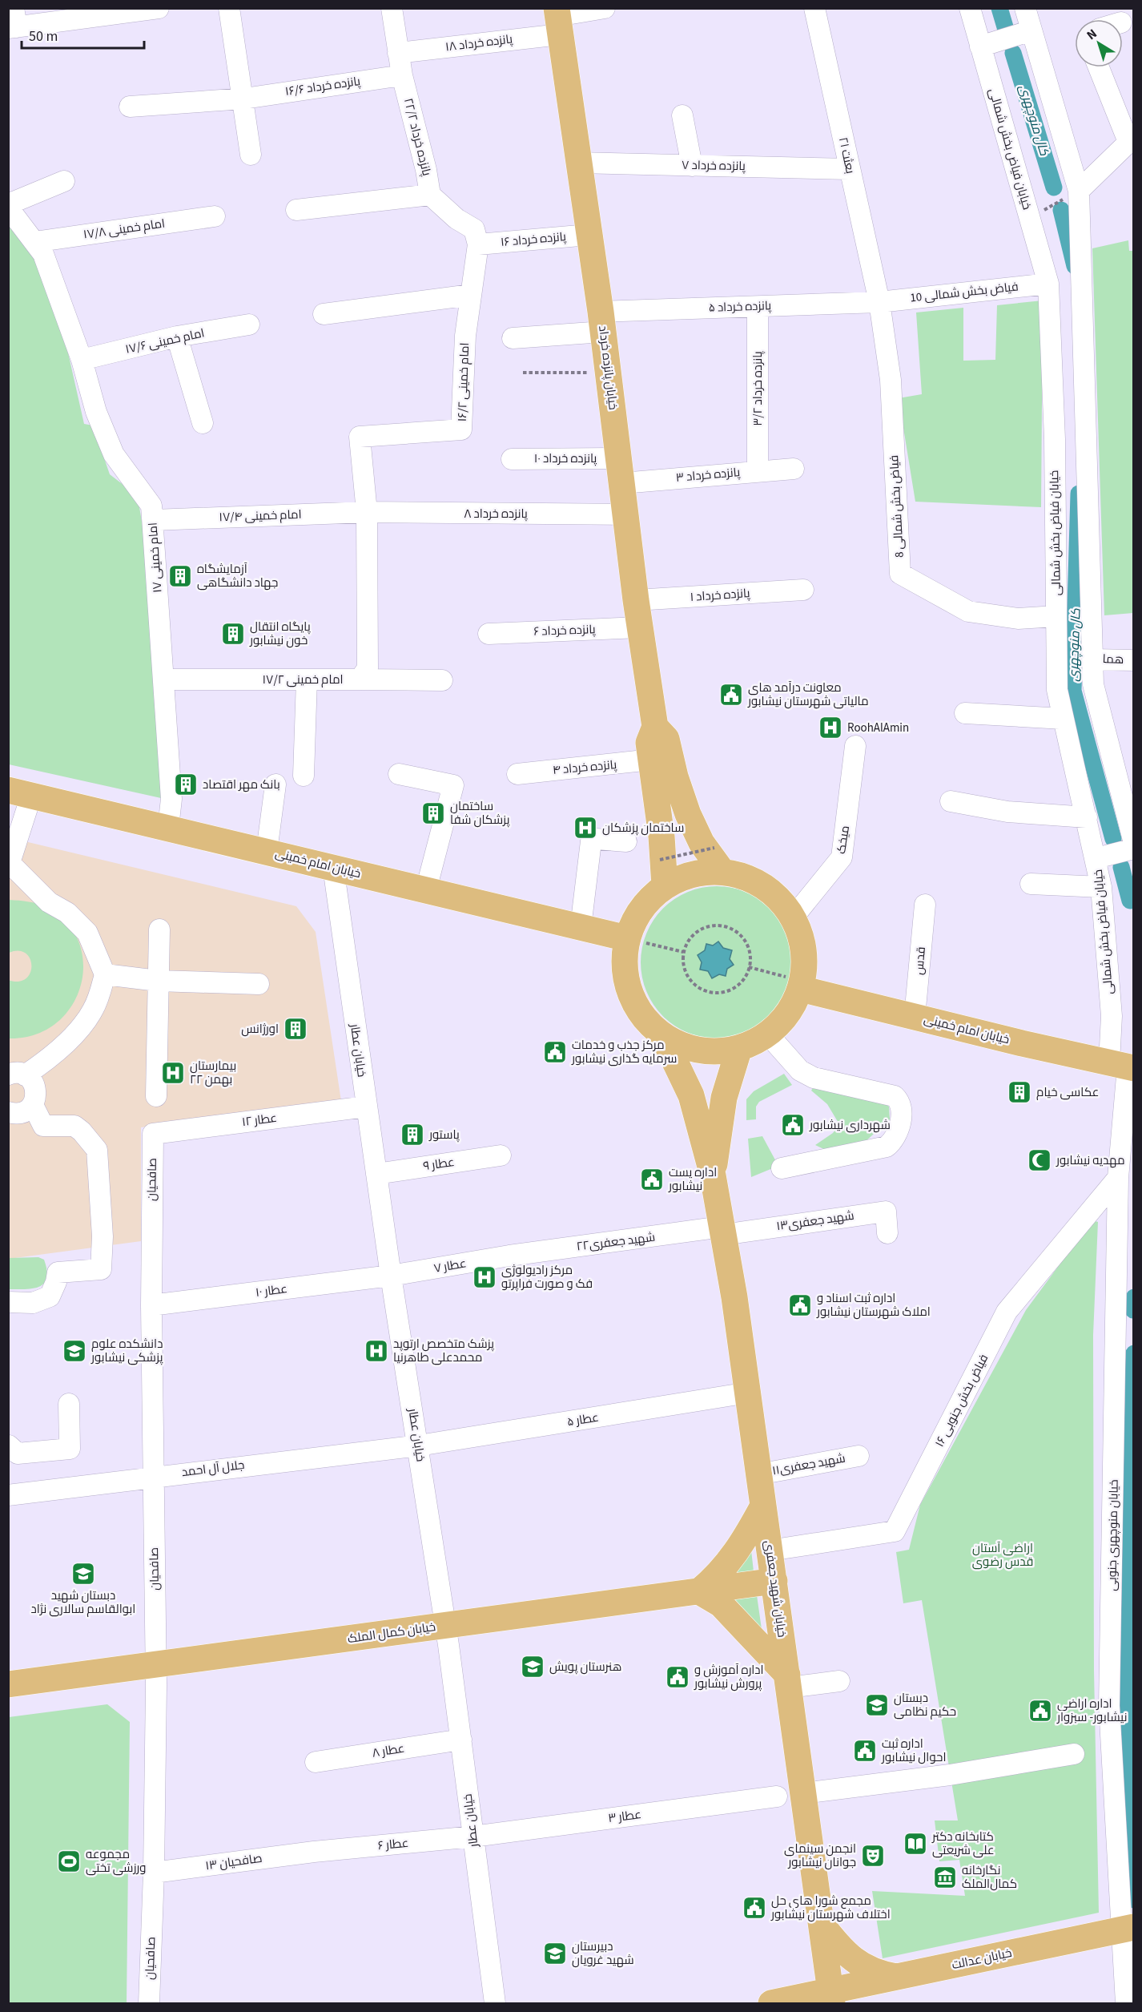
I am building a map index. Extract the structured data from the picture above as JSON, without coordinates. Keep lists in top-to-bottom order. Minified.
{"streets":{"main road":["خیابان پانزده خرداد","خیابان امام خمینی","خیابان شهید جعفری","خیابان کمال الملک","خیابان عدالت"],"street":["پانزده خرداد ۱۸","پانزده خرداد ۱۶/۶","پانزده خرداد ۲۲/۲","خیابان فیاض بخش شمالی","بعثت ۲۱","پانزده خرداد ۷","امام خمینی ۱۷/۸","پانزده خرداد ۱۶","فیاض بخش شمالی 10","پانزده خرداد ۵","امام خمینی ۱۷/۶","امام خمینی ۱۶/۲","پانزده خرداد ۳/۲","پانزده خرداد ۱۰","پانزده خرداد ۳","فیاض بخش شمالی 8","پانزده خرداد ۸","امام خمینی ۱۷/۴","امام خمینی ۱۷","پانزده خرداد ۱","پانزده خرداد ۶","هما","امام خمینی ۱۷/۲","پانزده خرداد ۴","میخک","قدس","خیابان عطار","عطار ۱۲","عطار ۹","صافحیان","شهید جعفری۱۳","شهید جعفری۲۲","عطار ۷","عطار ۱۰","فیاض بخش جنوبی ۱۶","عطار ۵","شهید جعفری۱۱","جلال آل احمد","خیابان منوچهری جنوبی","عطار ۸","عطار ۳","عطار ۶","صافحیان ۱۳"]},"crossings":[["پانزده خرداد ۱۸","پانزده خرداد ۲۲/۲"],["پانزده خرداد ۱۸","خیابان پانزده خرداد"],["پانزده خرداد ۱۶/۶","پانزده خرداد ۲۲/۲"],["خیابان فیاض بخش شمالی","فیاض بخش شمالی 10"],["خیابان فیاض بخش شمالی","فیاض بخش شمالی 8"],["خیابان فیاض بخش شمالی","خیابان امام خمینی"],["خیابان فیاض بخش شمالی","خیابان منوچهری جنوبی"],["بعثت ۲۱","پانزده خرداد ۷"],["بعثت ۲۱","فیاض بخش شمالی 10"],["بعثت ۲۱","پانزده خرداد ۵"],["بعثت ۲۱","فیاض بخش شمالی 8"],["پانزده خرداد ۷","خیابان پانزده خرداد"],["امام خمینی ۱۷/۸","امام خمینی ۱۷"],["پانزده خرداد ۱۶","خیابان پانزده خرداد"],["پانزده خرداد ۱۶","امام خمینی ۱۶/۲"],["فیاض بخش شمالی 10","پانزده خرداد ۵"],["فیاض بخش شمالی 10","فیاض بخش شمالی 8"],["پانزده خرداد ۵","خیابان پانزده خرداد"],["پانزده خرداد ۵","پانزده خرداد ۳/۲"],["پانزده خرداد ۵","فیاض بخش شمالی 8"],["امام خمینی ۱۷/۶","امام خمینی ۱۷"],["خیابان پانزده خرداد","پانزده خرداد ۱۰"],["خیابان پانزده خرداد","پانزده خرداد ۳"],["خیابان پانزده خرداد","پانزده خرداد ۸"],["خیابان پانزده خرداد","پانزده خرداد ۱"],["خیابان پانزده خرداد","پانزده خرداد ۶"],["خیابان پانزده خرداد","پانزده خرداد ۴"],["امام خمینی ۱۶/۲","پانزده خرداد ۸"],["امام خمینی ۱۶/۲","امام خمینی ۱۷/۴"],["امام خمینی ۱۶/۲","امام خمینی ۱۷/۲"],["پانزده خرداد ۳/۲","پانزده خرداد ۳"],["پانزده خرداد ۱۰","پانزده خرداد ۳"],["پانزده خرداد ۸","امام خمینی ۱۷/۴"],["پانزده خرداد ۸","امام خمینی ۱۷/۲"],["امام خمینی ۱۷/۴","امام خمینی ۱۷"],["امام خمینی ۱۷/۴","امام خمینی ۱۷/۲"],["امام خمینی ۱۷","امام خمینی ۱۷/۲"],["امام خمینی ۱۷","خیابان امام خمینی"],["خیابان امام خمینی","قدس"],["خیابان امام خمینی","خیابان عطار"],["خیابان امام خمینی","خیابان منوچهری جنوبی"],["خیابان عطار","عطار ۱۲"],["خیابان عطار","عطار ۹"],["خیابان عطار","عطار ۷"],["خیابان عطار","عطار ۱۰"],["خیابان عطار","عطار ۵"],["خیابان عطار","جلال آل احمد"],["خیابان عطار","خیابان کمال الملک"],["خیابان عطار","عطار ۸"],["خیابان عطار","عطار ۳"],["خیابان عطار","عطار ۶"],["عطار ۱۲","صافحیان"],["صافحیان","عطار ۱۰"],["صافحیان","جلال آل احمد"],["صافحیان","خیابان کمال الملک"],["صافحیان","صافحیان ۱۳"],["شهید جعفری۱۳","شهید جعفری۲۲"],["شهید جعفری۱۳","خیابان شهید جعفری"],["شهید جعفری۲۲","عطار ۷"],["شهید جعفری۲۲","خیابان شهید جعفری"],["عطار ۷","عطار ۱۰"],["فیاض بخش جنوبی ۱۶","خیابان منوچهری جنوبی"],["فیاض بخش جنوبی ۱۶","خیابان شهید جعفری"],["عطار ۵","جلال آل احمد"],["عطار ۵","خیابان شهید جعفری"],["شهید جعفری۱۱","خیابان شهید جعفری"],["خیابان منوچهری جنوبی","خیابان عدالت"],["خیابان شهید جعفری","خیابان کمال الملک"],["خیابان شهید جعفری","خیابان عدالت"],["عطار ۳","عطار ۶"],["عطار ۶","صافحیان ۱۳"]],"water":["کال منوچهری"],"parks":["اراضی آستان قدس رضوی"],"places":{"building":["آزمایشگاه جهاد دانشگاهی","پایگاه انتقال خون نیشابور","بانک مهر اقتصاد","ساختمان پزشکان شفا","اورژانس","عکاسی خیام","پاستور"],"public building":["معاونت درآمد های مالیاتی شهرستان نیشابور","مرکز جذب و خدمات سرمایه گذاری نیشابور","شهرداری نیشابور","اداره پست نیشابور","اداره ثبت اسناد و املاک شهرستان نیشابور","اداره آموزش و پرورش نیشابور","اداره اراضی نیشابور- سبزوار","اداره ثبت احوال نیشابور","مجمع شورا های حل اختلاف شهرستان نیشابور"],"hospital":["RoohAlAmin","ساختمان پزشکان","بیمارستان ۲۲ بهمن","مرکز رادیولوژی فک و صورت فراپرتو","پزشک متخصص ارتوپد محمدعلی طاهرنیا"],"mosque":["مهدیه نیشابور"],"school or university":["دانشکده علوم پزشکی نیشابور","دبستان شهید ابوالقاسم سالاری نژاد","هنرستان پویش","دبستان حکیم نظامی","دبیرستان شهید غرویان"],"library":["کتابخانه دکتر علی شریعتی"],"theatre":["انجمن سینمای جوانان نیشابور"],"sports":["مجموعه ورزشی تختی"],"museum":["نگارخانه کمال‌الملک"]},"scale_bar":"50 m","north":"top left"}
